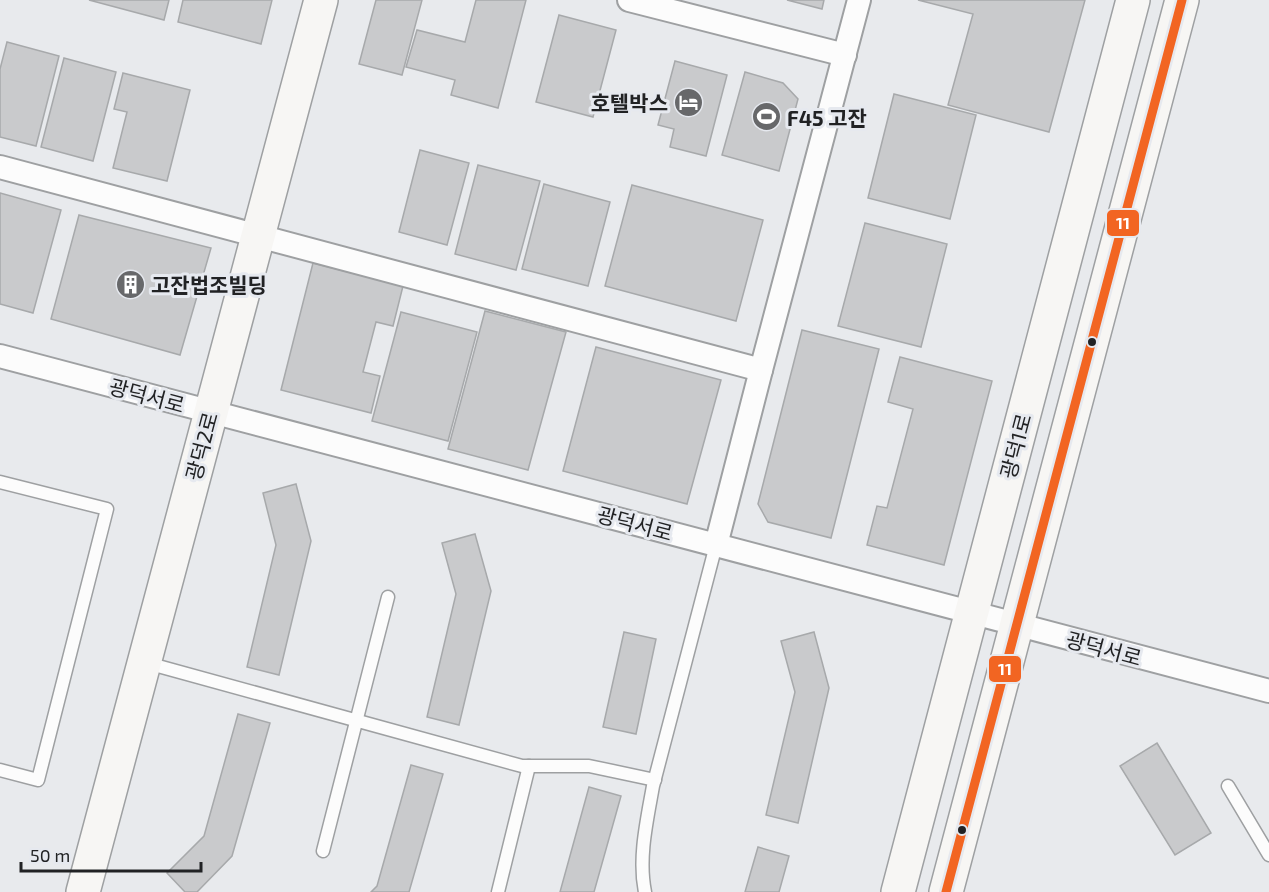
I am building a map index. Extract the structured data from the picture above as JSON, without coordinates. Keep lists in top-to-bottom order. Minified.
{"streets":{"street":["광덕서로","광덕2로","광덕1로"]},"crossings":[["광덕서로","광덕2로"],["광덕서로","광덕1로"]],"places":{"hotel":["호텔박스"],"sports":["F45 고잔"],"building":["고잔법조빌딩"]},"lines":["transit line 11"],"scale_bar":"50 m"}
